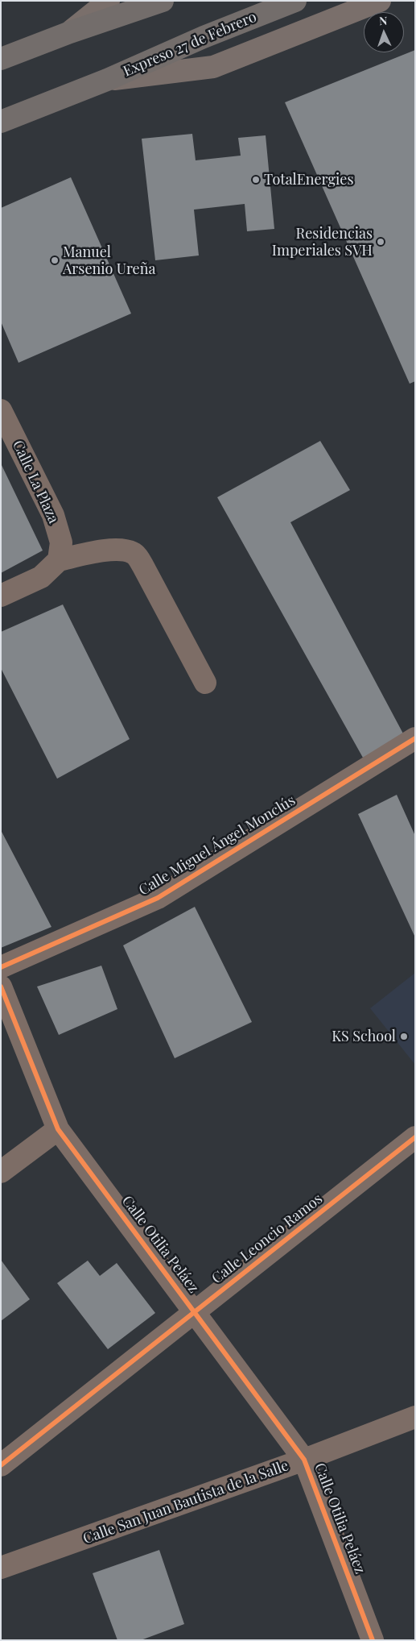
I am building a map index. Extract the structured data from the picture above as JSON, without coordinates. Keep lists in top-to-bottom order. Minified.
{"streets":{"highway":["Expreso 27 de Febrero"],"street":["Calle La Plaza","Calle Miguel Ángel Monclús","Calle Leoncio Ramos","Calle Otilia Peláez","Calle San Juan Bautista de la Salle"]},"crossings":[["Calle Leoncio Ramos","Calle Otilia Peláez"],["Calle Otilia Peláez","Calle San Juan Bautista de la Salle"]],"places":["TotalEnergies","Residencias Imperiales SVH","Manuel Arsenio Ureña","KS School"],"north":"top"}
